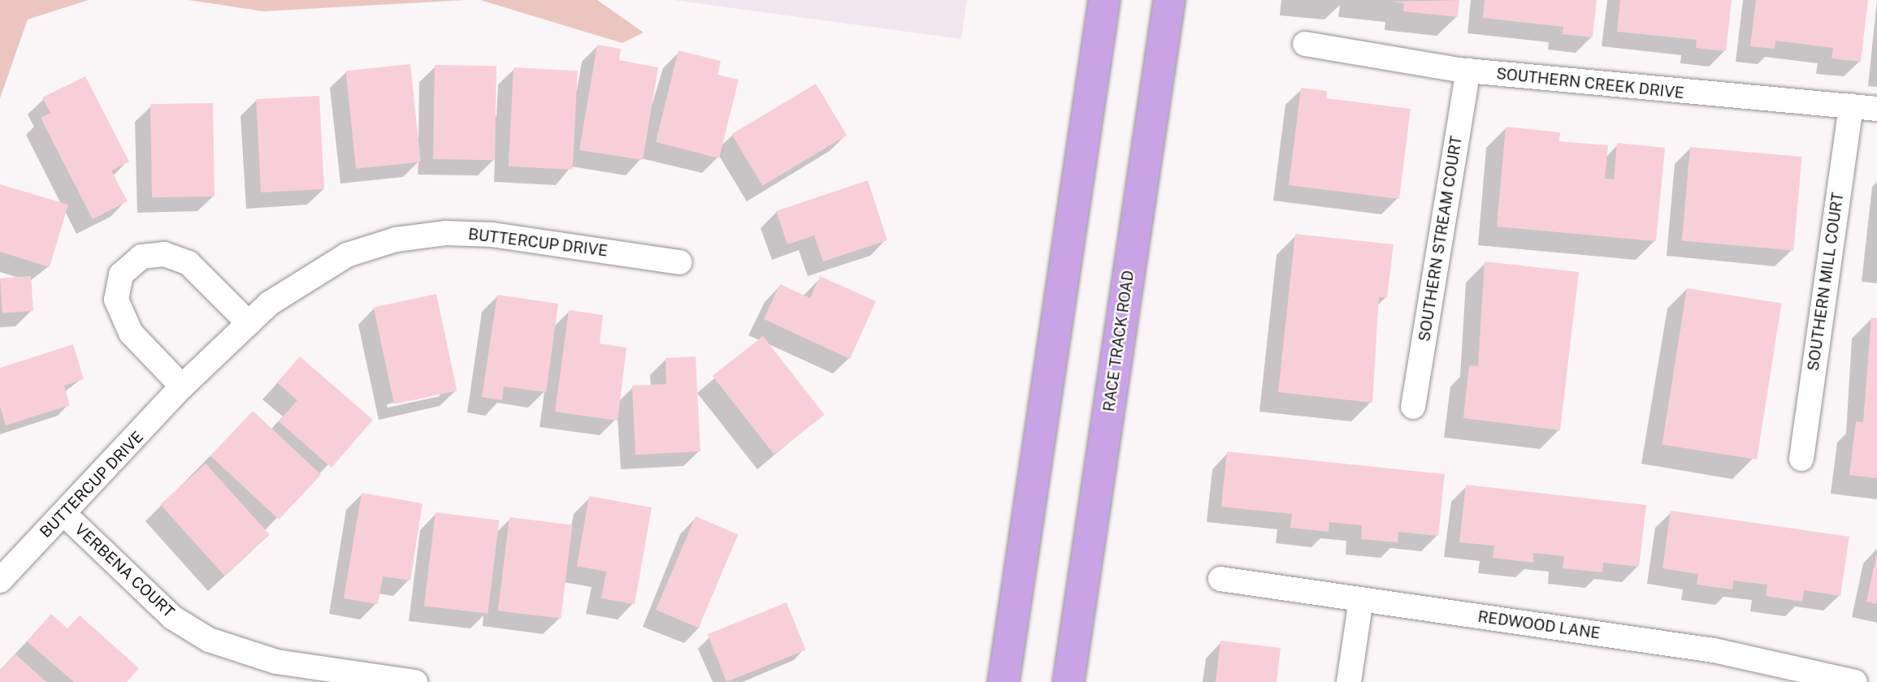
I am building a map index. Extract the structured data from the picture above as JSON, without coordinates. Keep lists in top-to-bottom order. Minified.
{"streets":{"main road":["RACE TRACK ROAD"],"street":["SOUTHERN CREEK DRIVE","SOUTHERN STREAM COURT","BUTTERCUP DRIVE","SOUTHERN MILL COURT","VERBENA COURT","REDWOOD LANE"]},"crossings":[["SOUTHERN CREEK DRIVE","SOUTHERN STREAM COURT"],["SOUTHERN CREEK DRIVE","SOUTHERN MILL COURT"],["BUTTERCUP DRIVE","VERBENA COURT"]]}
